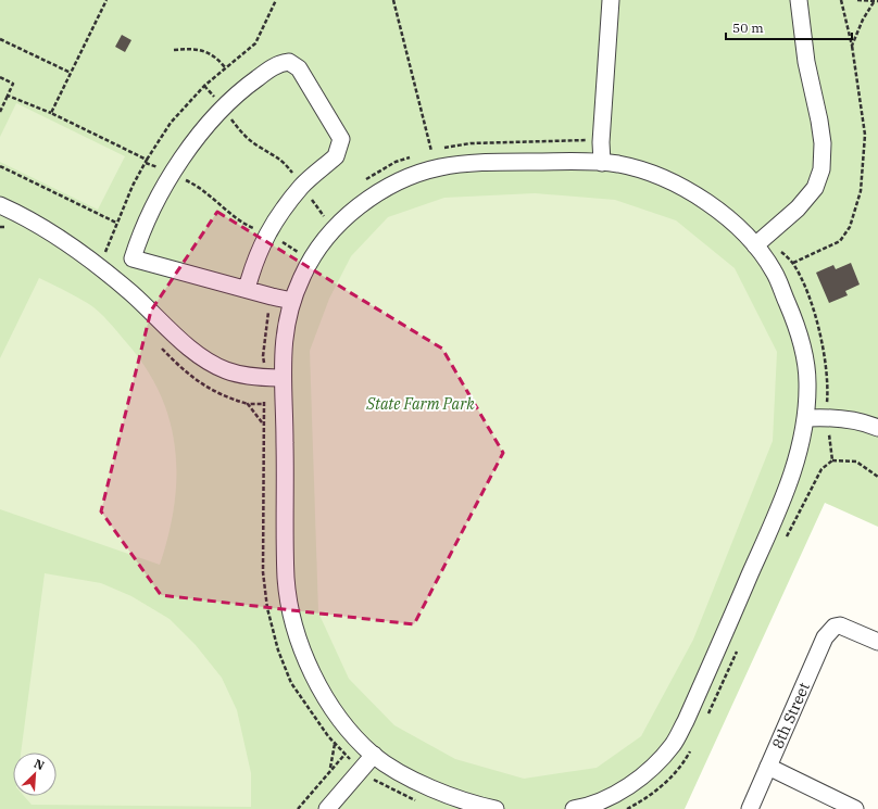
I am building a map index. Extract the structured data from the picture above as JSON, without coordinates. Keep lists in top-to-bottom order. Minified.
{"streets":{"street":["8th Street"]},"parks":["State Farm Park"],"scale_bar":"50 m","north":"top right"}
